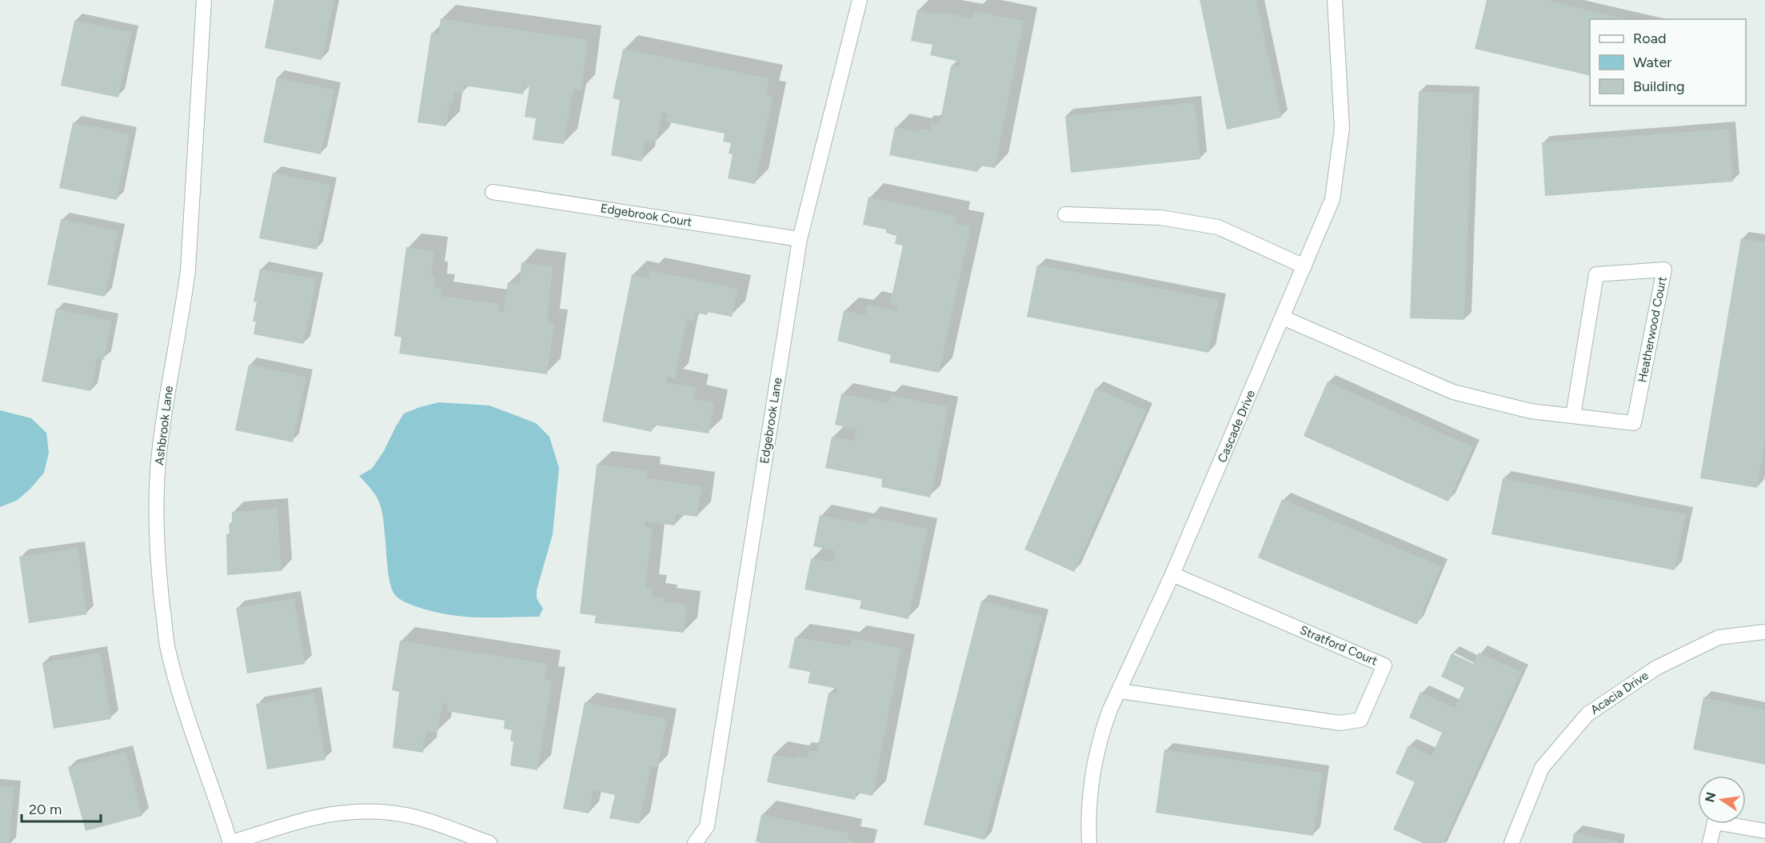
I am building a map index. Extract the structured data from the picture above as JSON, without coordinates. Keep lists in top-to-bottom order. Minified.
{"streets":{"street":["Edgebrook Court","Heatherwood Court","Edgebrook Lane","Ashbrook Lane","Cascade Drive","Stratford Court","Acacia Drive"]},"crossings":[["Edgebrook Court","Edgebrook Lane"],["Heatherwood Court","Cascade Drive"],["Cascade Drive","Stratford Court"]],"legend":["Road","Water","Building"],"scale_bar":"20 m","north":"left"}
